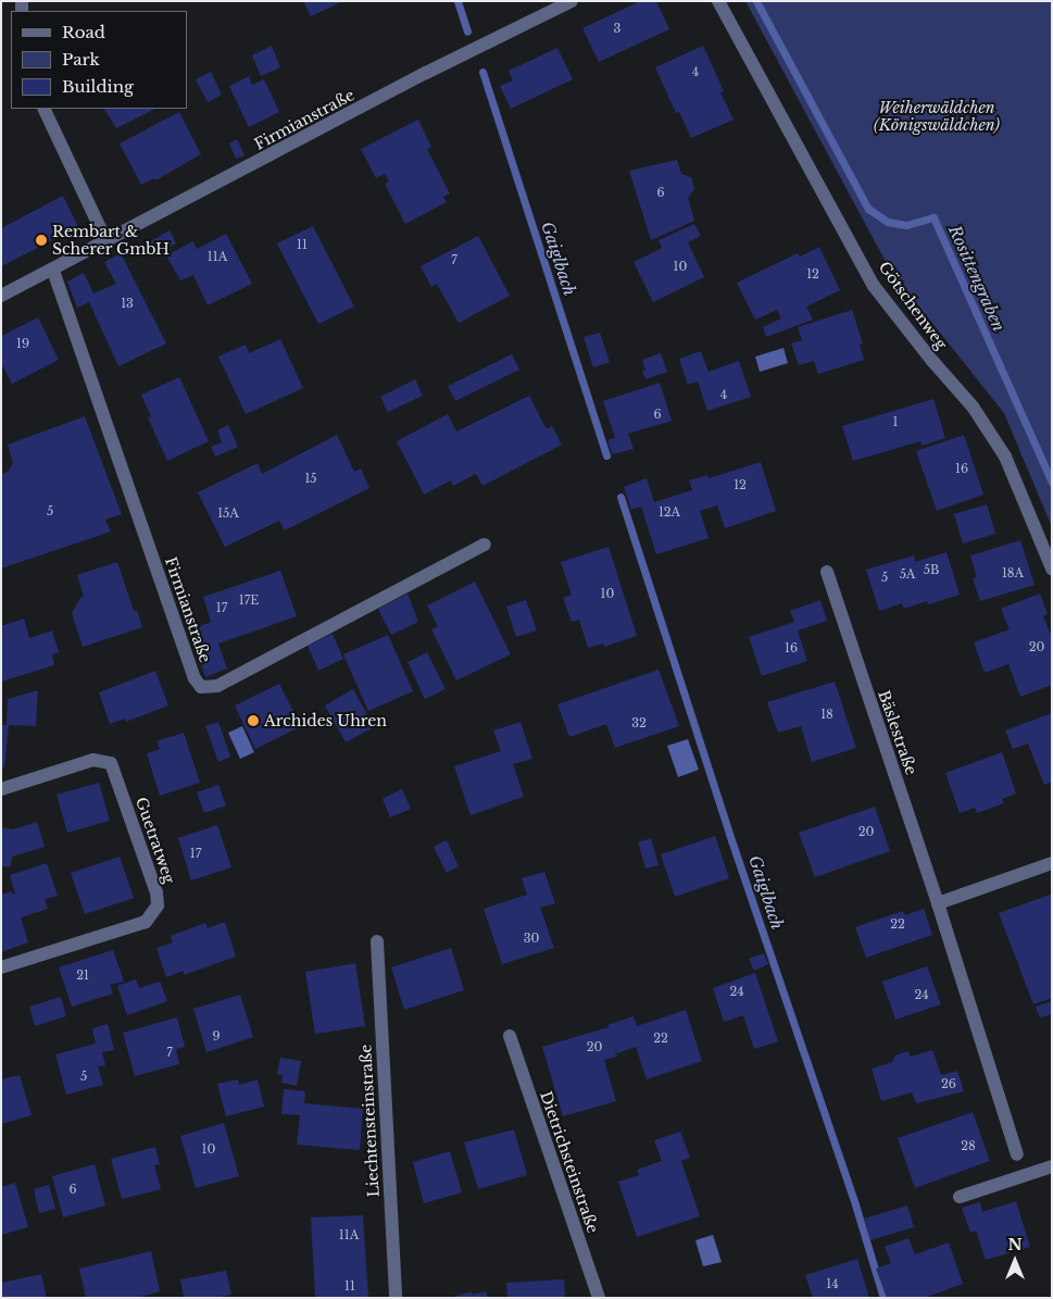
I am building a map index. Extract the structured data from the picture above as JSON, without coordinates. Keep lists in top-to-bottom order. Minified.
{"streets":{"street":["Firmianstraße","Götschenweg","Bäslestraße","Guetratweg","Liechtensteinstraße","Dietrichsteinstraße"]},"water":["Gaiglbach","Rosittengraben"],"parks":["Weiherwäldchen (Königswäldchen)"],"places":["Rembart & Scherer GmbH","Archides Uhren"],"house_numbers":["3","4","6","11","11A","7","10","12","13","19","4","6","1","16","15","12","5","12A","15A","5B","18A","5A","5","10","17E","17","20","16","18","32","20","17","22","30","21","24","24","9","22","20","7","5","26","28","10","6","11A","14","11"],"legend":["Road","Park","Building"],"north":"top"}
